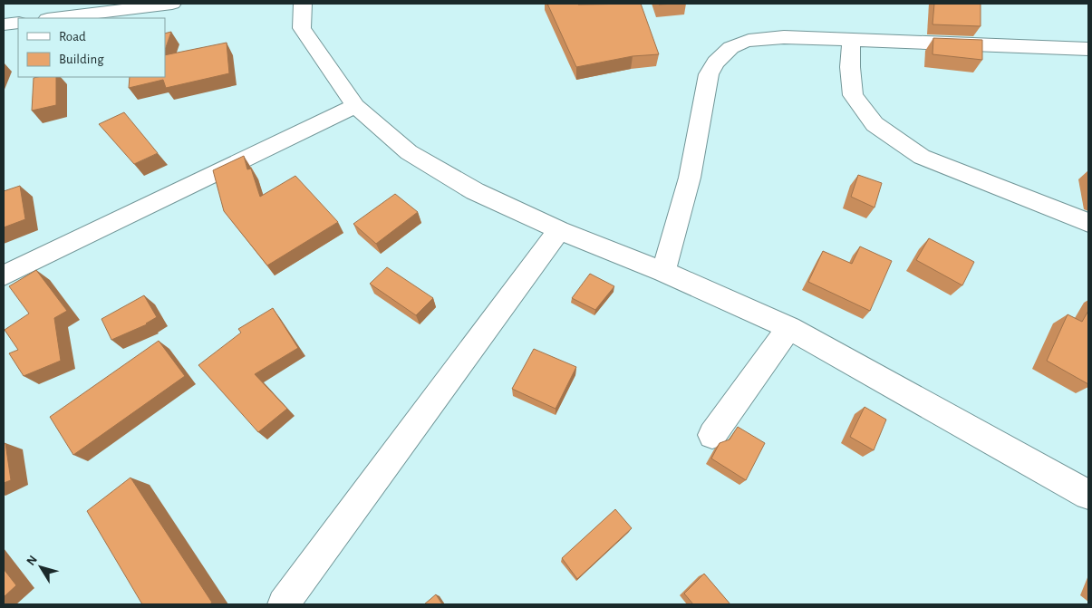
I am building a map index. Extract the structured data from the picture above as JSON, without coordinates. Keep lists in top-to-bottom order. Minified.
{"legend":["Road","Building"],"north":"top left"}
